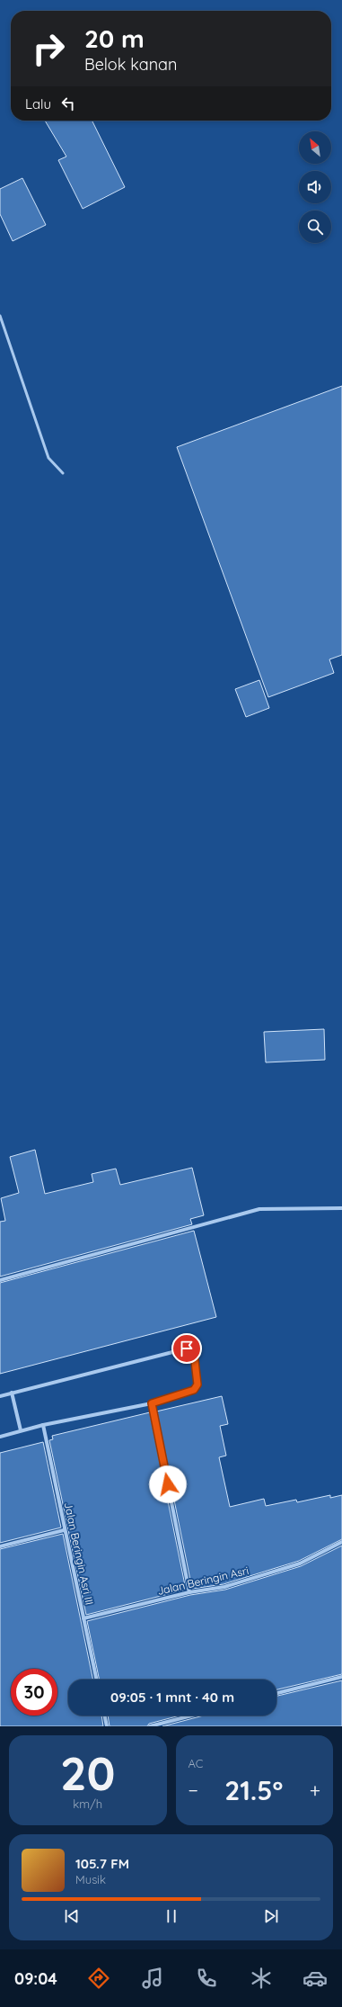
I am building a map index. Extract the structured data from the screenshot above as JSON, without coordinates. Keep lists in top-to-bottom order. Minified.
{"streets":{"street":["Jalan Beringin Asri III","Jalan Beringin Asri"]},"crossings":[["Jalan Beringin Asri III","Jalan Beringin Asri"]],"north":"top left","page":{"turn":["20 m","Belok kanan"],"then":"Lalu","limit":"30","trip":"09:05 · 1 mnt · 40 m","tile":[["20","km/h"],"AC"],"heat":["−","21.5°","+"],"song":["105.7 FM","Musik"],"tabs":"09:04"}}
